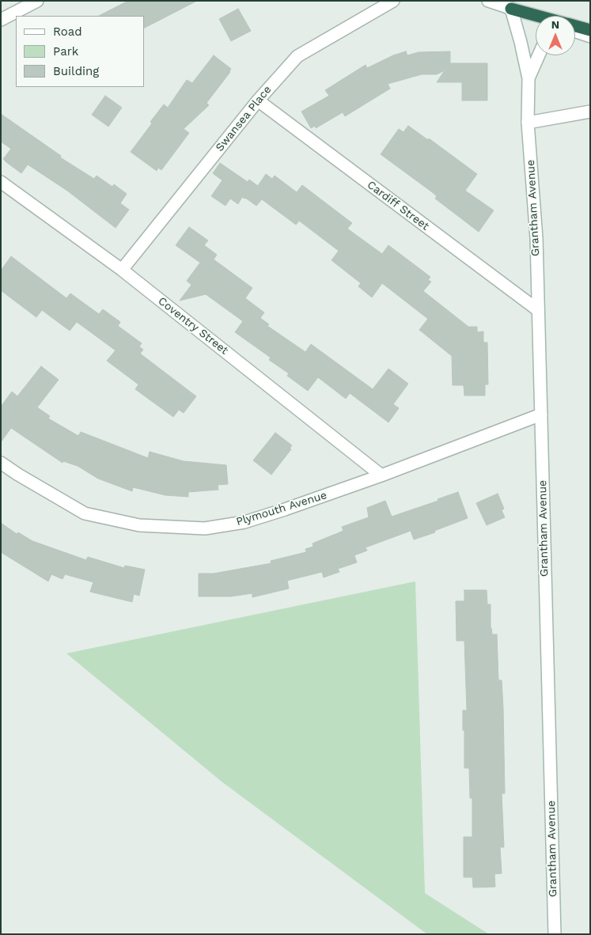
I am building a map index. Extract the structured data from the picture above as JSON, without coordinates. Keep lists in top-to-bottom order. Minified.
{"streets":{"street":["Swansea Place","Cardiff Street","Grantham Avenue","Coventry Street","Plymouth Avenue"]},"crossings":[["Swansea Place","Cardiff Street"],["Swansea Place","Coventry Street"],["Cardiff Street","Grantham Avenue"],["Grantham Avenue","Plymouth Avenue"],["Coventry Street","Plymouth Avenue"]],"legend":["Road","Park","Building"],"north":"top"}
